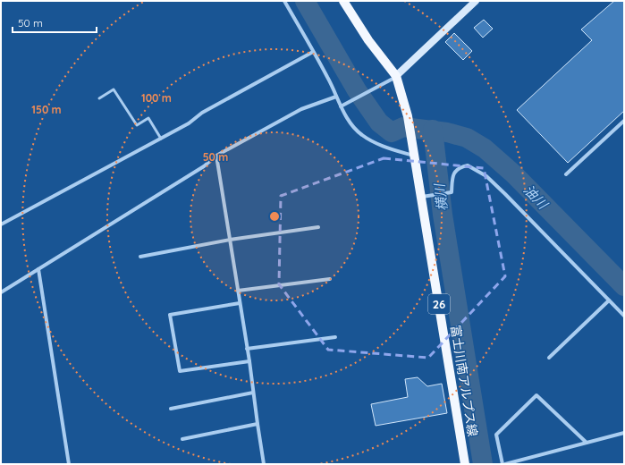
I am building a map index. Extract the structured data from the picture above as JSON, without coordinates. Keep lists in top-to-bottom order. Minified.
{"streets":{"main road":["26","富士川南アルプス線"]},"water":["油川","横川"],"scale_bar":"50 m","rings":["100 m","150 m","50 m"]}
